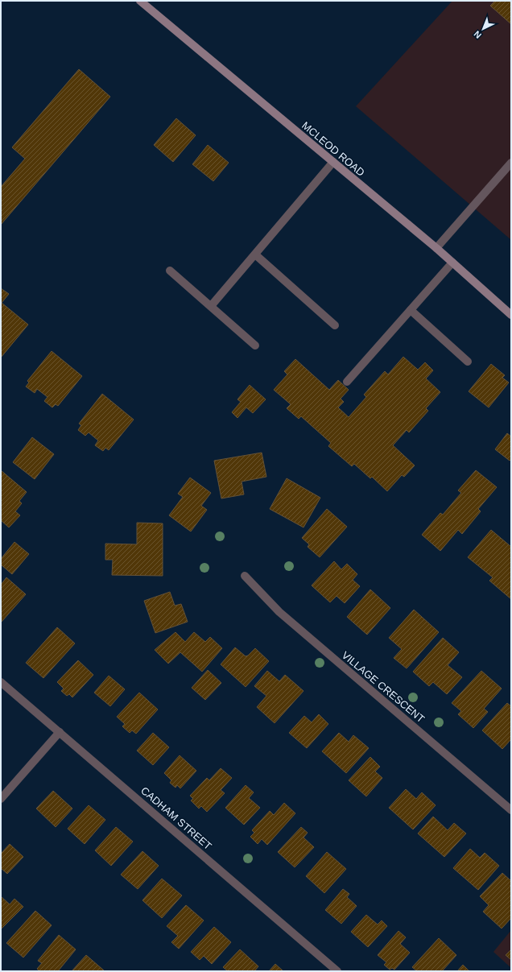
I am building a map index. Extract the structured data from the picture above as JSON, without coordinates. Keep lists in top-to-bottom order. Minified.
{"streets":{"main road":["MCLEOD ROAD"],"street":["VILLAGE CRESCENT","CADHAM STREET"]},"north":"bottom left"}
